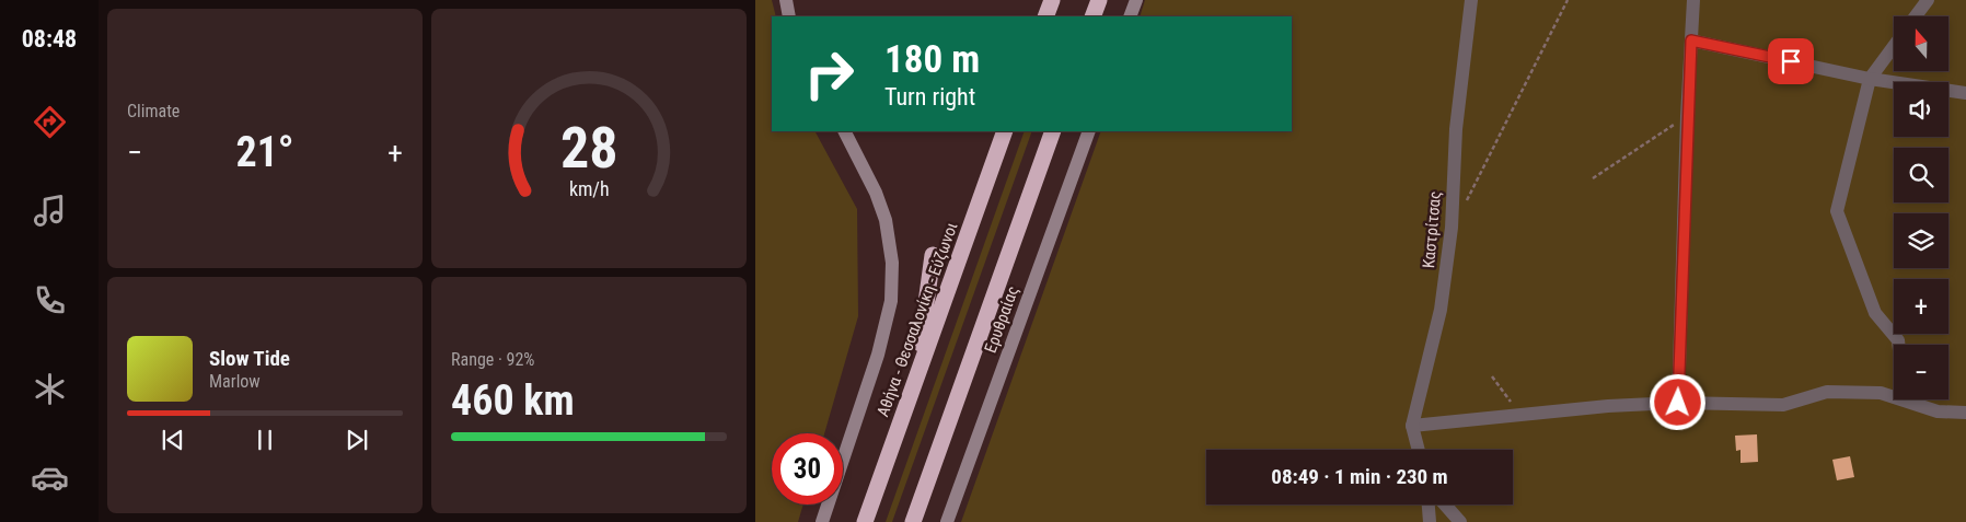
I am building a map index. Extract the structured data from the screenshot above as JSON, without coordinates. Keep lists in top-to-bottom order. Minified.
{"streets":{"highway":["Αθήνα - Θεσσαλονίκη - Εύζωνοι"],"main road":["Ερυθραίας"],"street":["Καστρίτσας"]},"north":"top","page":{"tabs":"08:48","tile":["Climate",["Range · 92%","460 km"]],"map_buttons":["+","−"],"turn":["180 m","Turn right"],"heat":["−","21°","+"],"song":["Slow Tide","Marlow"],"limit":"30","trip":"08:49 · 1 min · 230 m","gauge":["28","km/h"]}}
